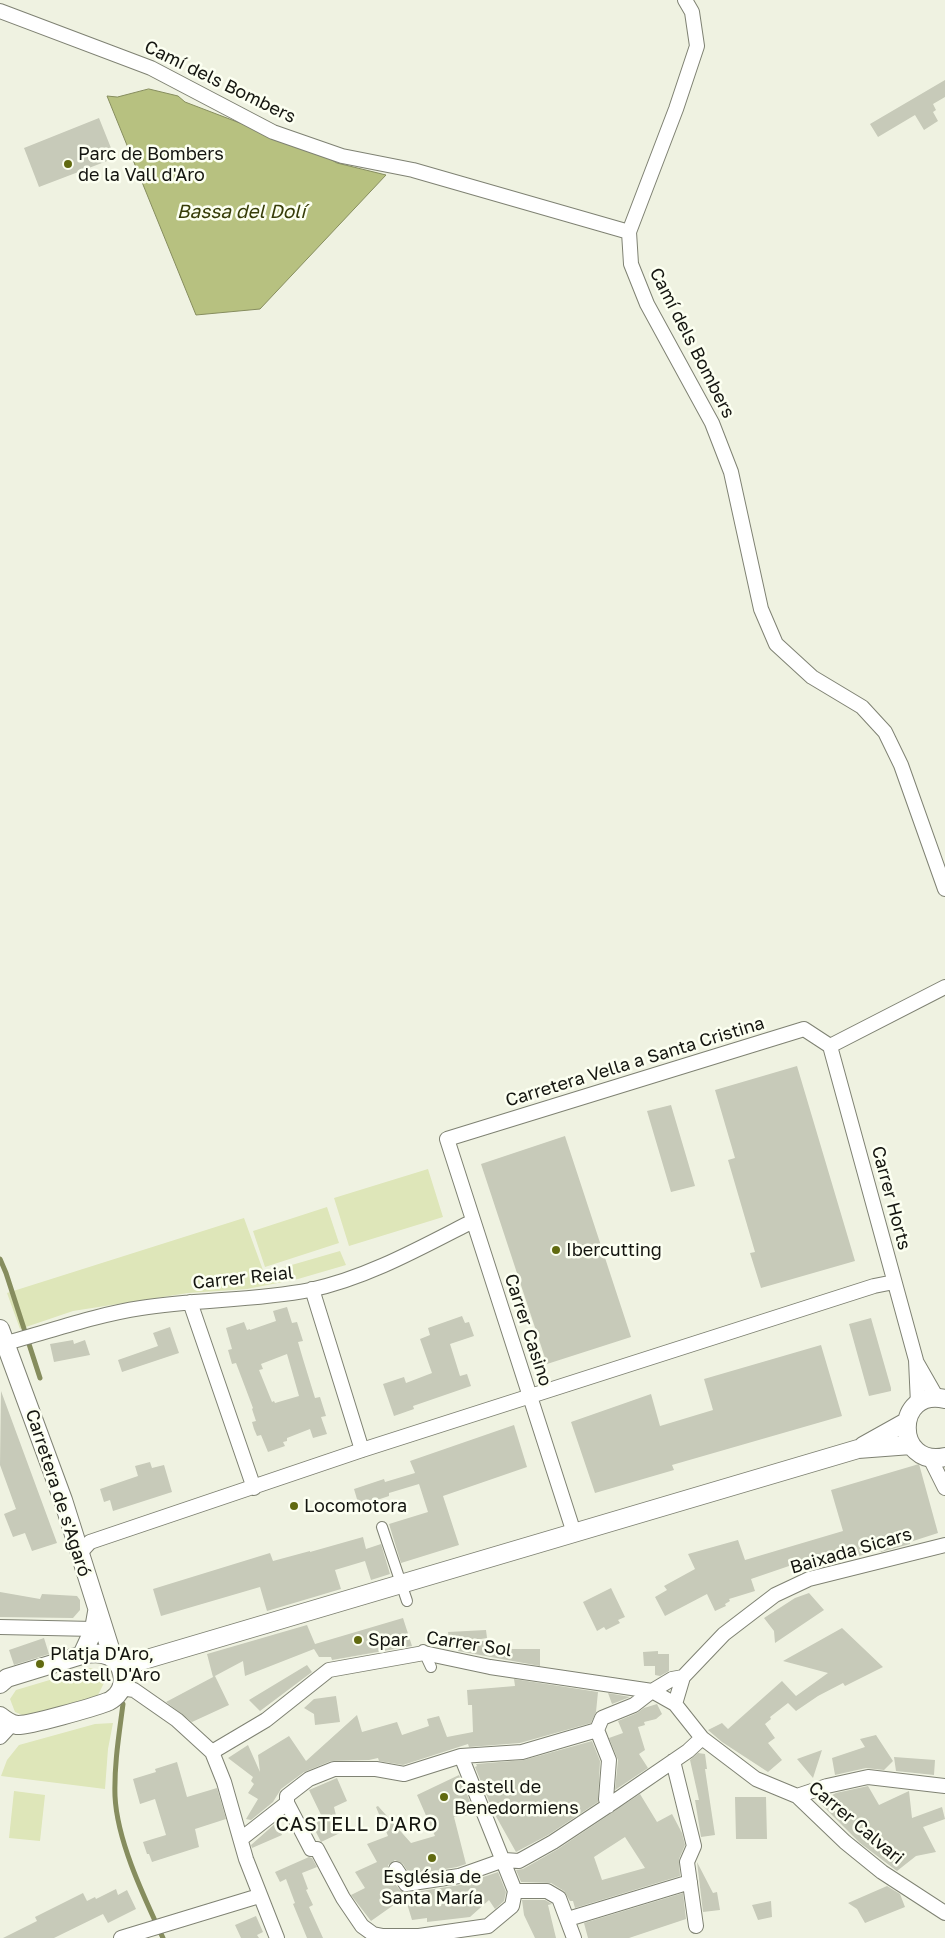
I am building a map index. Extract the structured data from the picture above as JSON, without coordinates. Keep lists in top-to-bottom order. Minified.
{"streets":{"street":["Camí dels Bombers","Carretera Vella a Santa Cristina","Carrer Horts","Carrer Reial","Carrer Casino","Carretera de s'Agaró","Baixada Sicars","Carrer Sol","Carrer Calvari"]},"crossings":[["Carretera Vella a Santa Cristina","Carrer Horts"],["Carretera Vella a Santa Cristina","Carrer Casino"],["Carrer Reial","Carrer Casino"],["Carrer Reial","Carretera de s'Agaró"],["Baixada Sicars","Carrer Sol"],["Carrer Sol","Carrer Calvari"]],"districts":["CASTELL D'ARO"],"water":["Bassa del Dolí"],"places":["Parc de Bombers de la Vall d'Aro","Ibercutting","Locomotora","Spar","Platja D'Aro, Castell D'Aro","Castell de Benedormiens","Església de Santa María"]}
